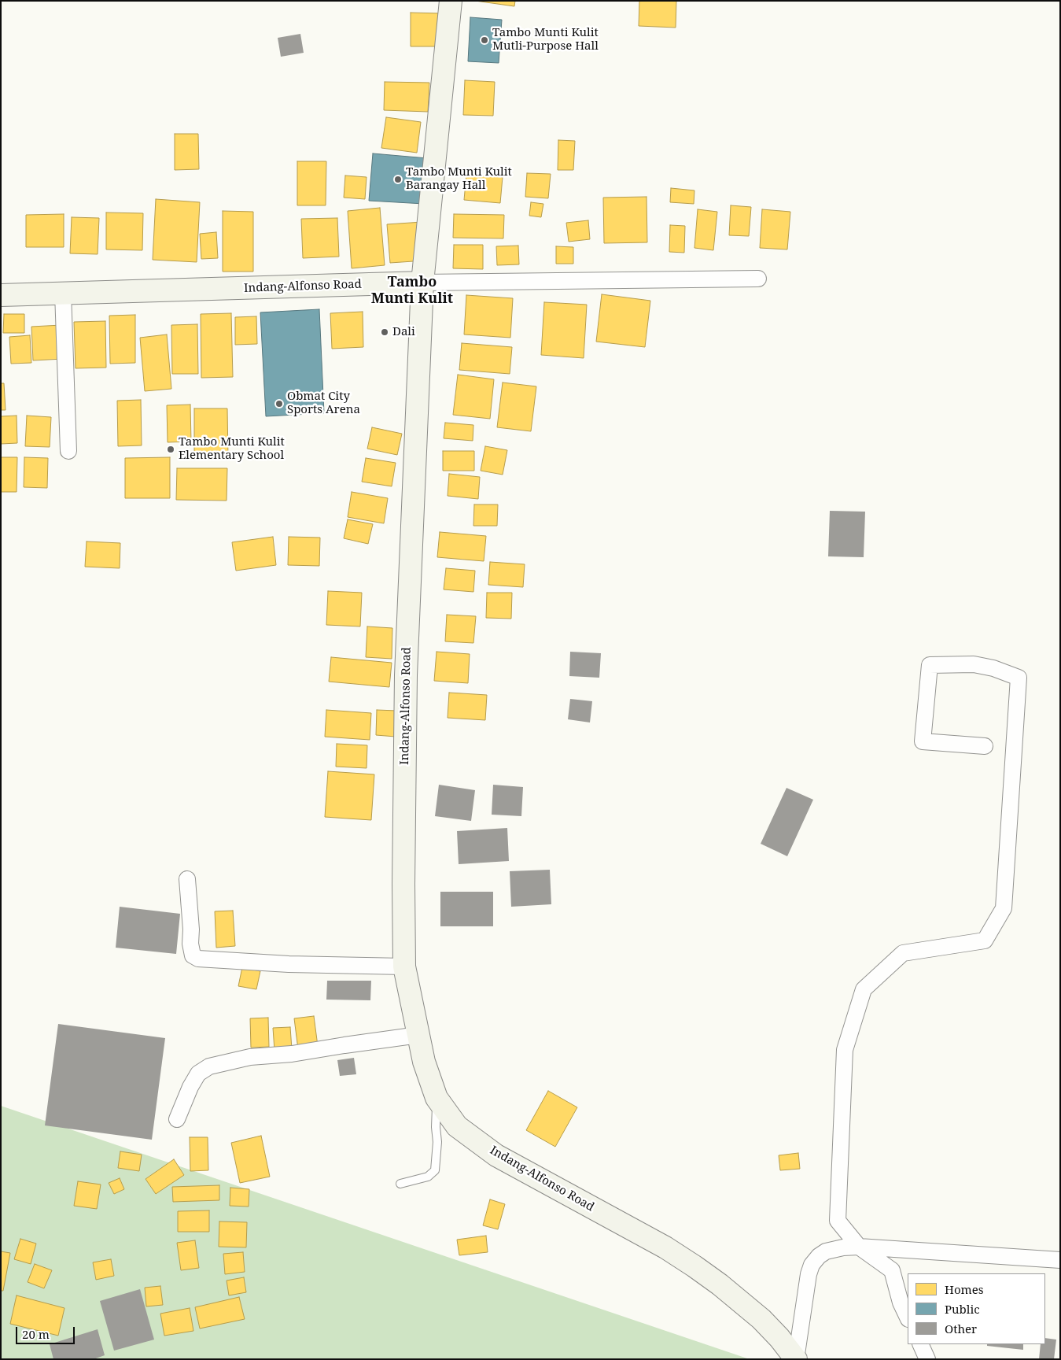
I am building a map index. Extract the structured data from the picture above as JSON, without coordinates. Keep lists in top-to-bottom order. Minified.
{"streets":{"main road":["Indang-Alfonso Road"]},"districts":["Tambo Munti Kulit"],"places":["Tambo Munti Kulit Mutli-Purpose Hall","Tambo Munti Kulit Barangay Hall","Dali","Obmat City Sports Arena","Tambo Munti Kulit Elementary School"],"legend":["Homes","Public","Other"],"scale_bar":"20 m"}
